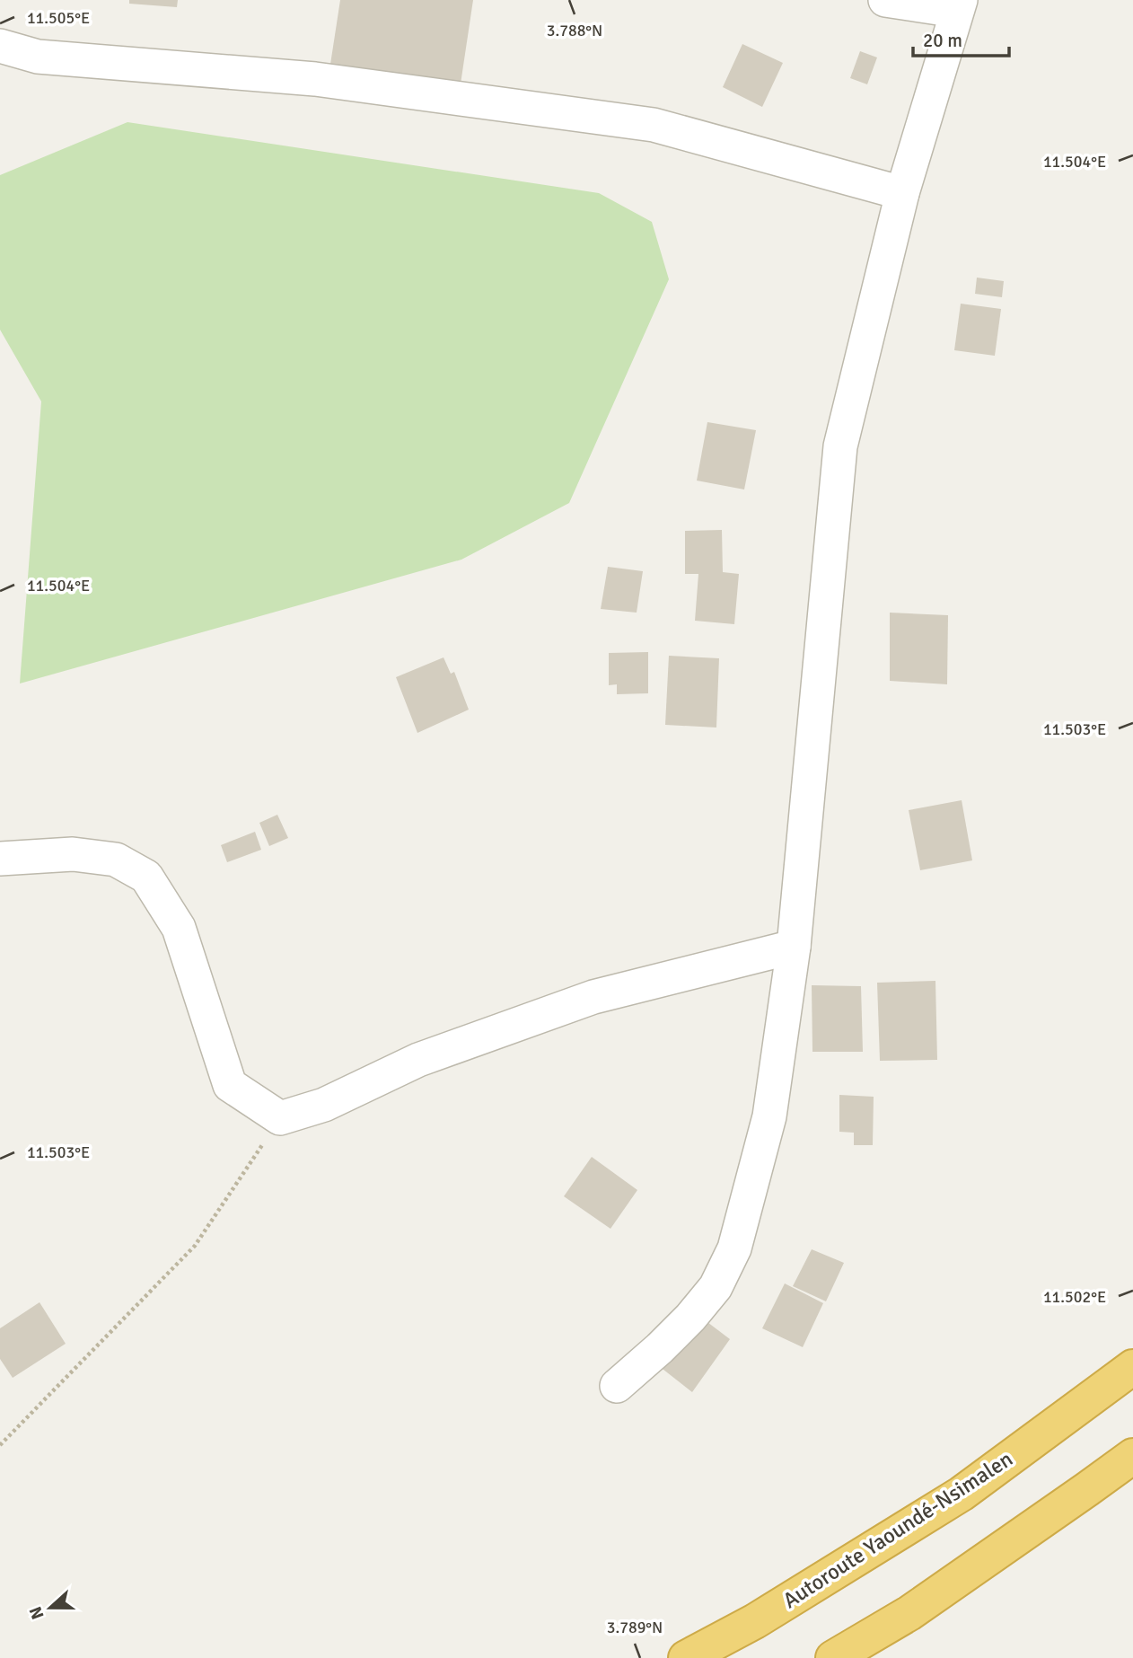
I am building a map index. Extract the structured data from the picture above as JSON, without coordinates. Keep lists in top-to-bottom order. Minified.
{"streets":{"highway":["Autoroute Yaoundé-Nsimalen"]},"scale_bar":"20 m","north":"left","coordinates":["11.505°E","3.788°N","11.504°E","11.503°E","11.502°E","3.789°N"]}
